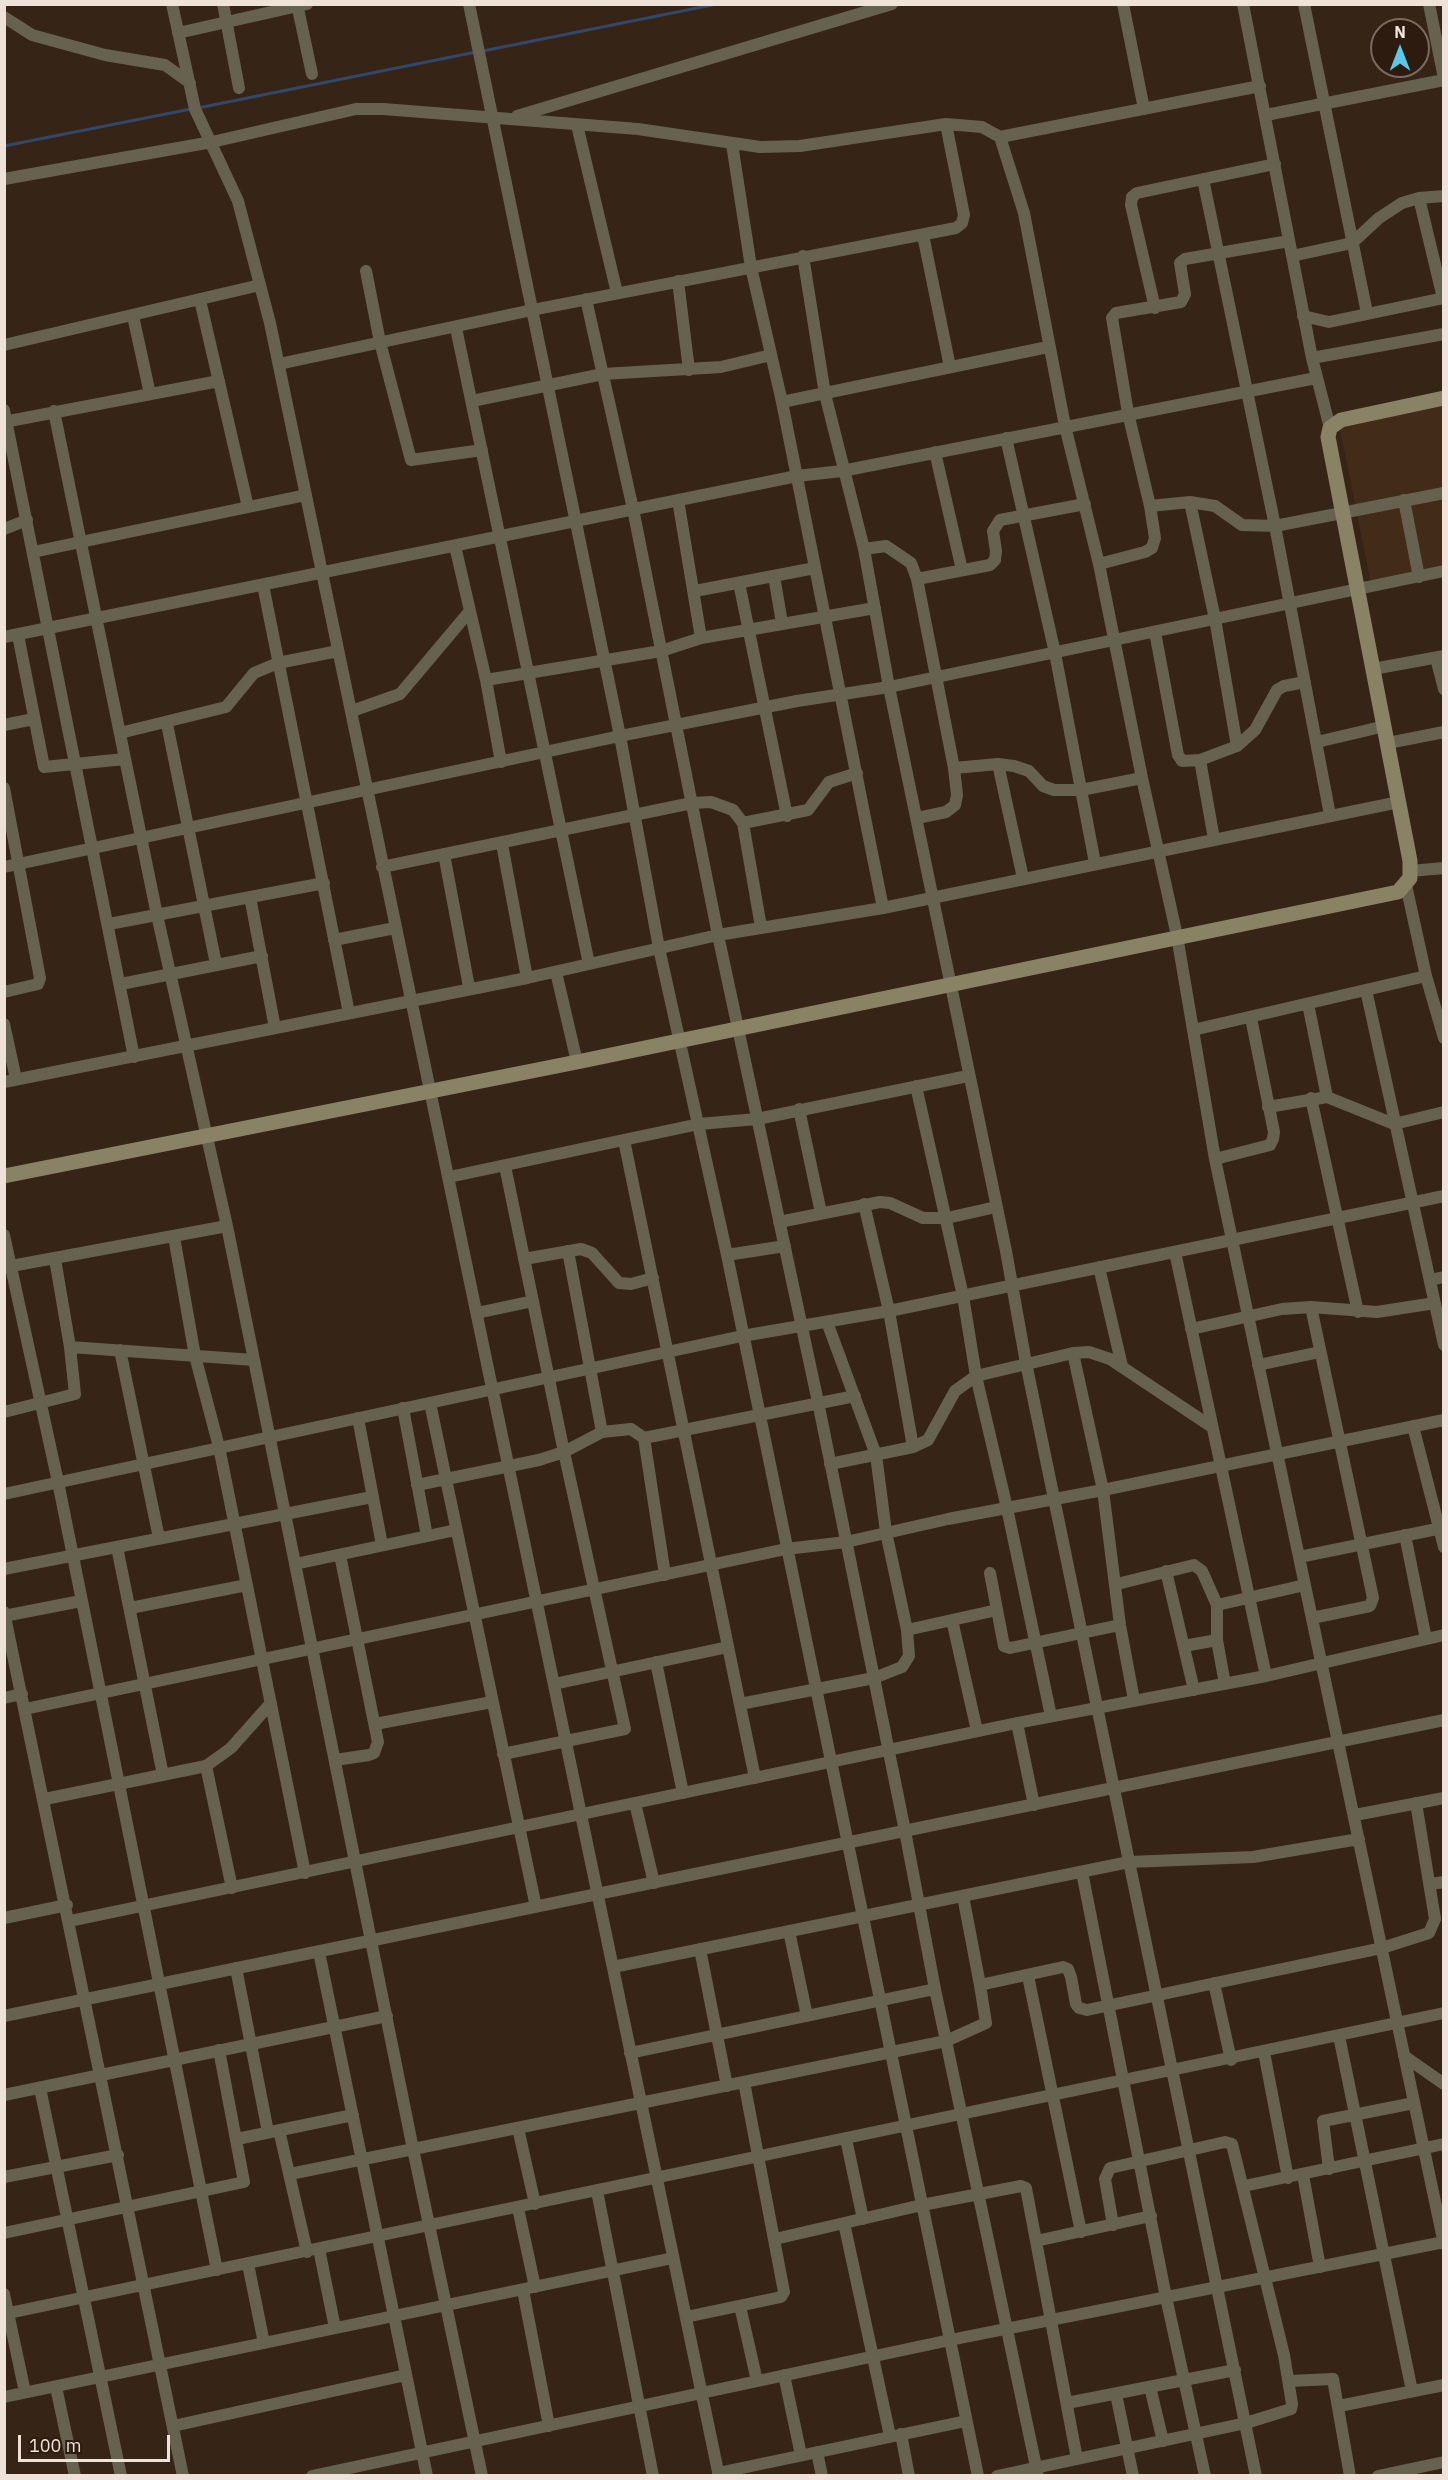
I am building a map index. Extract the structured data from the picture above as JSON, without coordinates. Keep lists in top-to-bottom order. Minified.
{"scale_bar":"100 m","north":"top"}
